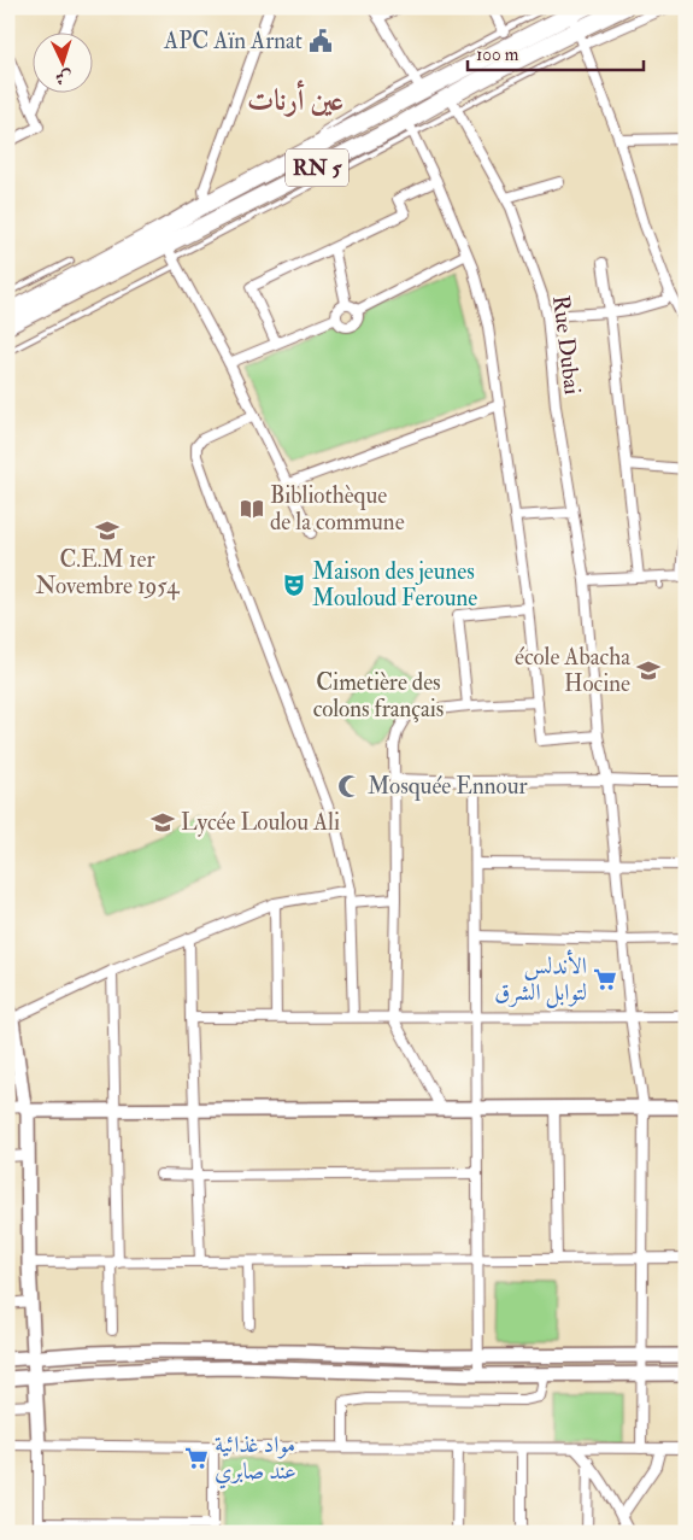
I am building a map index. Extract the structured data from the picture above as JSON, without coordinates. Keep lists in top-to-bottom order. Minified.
{"streets":{"highway":["RN 5"],"street":["Rue Dubai"]},"crossings":[["RN 5","Rue Dubai"]],"districts":["عين أرنات"],"parks":["Cimetière des colons français"],"places":{"public building":["APC Aïn Arnat"],"library":["Bibliothèque de la commune"],"school or university":["C.E.M 1er Novembre 1954","école Abacha Hocine","Lycée Loulou Ali"],"theatre":["Maison des jeunes Mouloud Feroune"],"mosque":["Mosquée Ennour"],"supermarket":["الأندلس لتوابل الشرق","مواد غذائية عند صابري"]},"scale_bar":"100 m","north":"bottom"}
